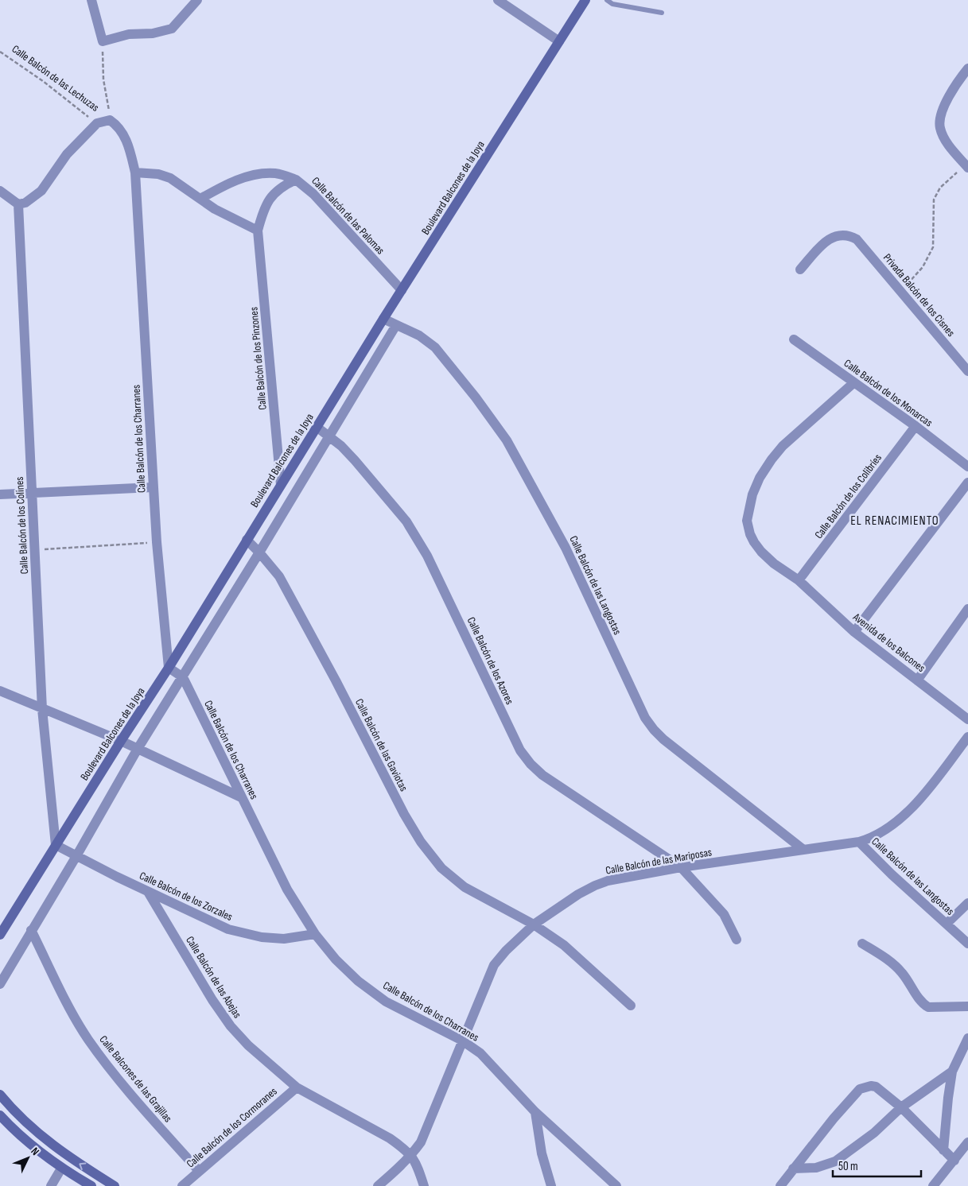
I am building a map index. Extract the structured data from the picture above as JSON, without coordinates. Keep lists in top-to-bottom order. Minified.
{"streets":{"street":["Calle Balcón de las Lechuzas","Boulevard Balcones de la Joya","Calle Balcón de las Palomas","Privada Balcón de los Cisnes","Calle Balcón de los Pinzones","Calle Balcón de los Monarcas","Calle Balcón de los Charranes","Calle Balcón de los Colibríes","Calle Balcón de los Colines","Calle Balcón de las Langostas","Avenida de los Balcones","Calle Balcón de los Azores","Calle Balcón de las Gaviotas","Calle Balcón de las Mariposas","Calle Balcón de los Zorzales","Calle Balcón de las Abejas","Calle Balcones de las Grajillas","Calle Balcón de los Cormoranes"]},"crossings":[["Calle Balcón de las Lechuzas","Calle Balcón de los Colines"],["Boulevard Balcones de la Joya","Calle Balcón de las Palomas"],["Boulevard Balcones de la Joya","Calle Balcón de los Pinzones"],["Boulevard Balcones de la Joya","Calle Balcón de los Charranes"],["Boulevard Balcones de la Joya","Calle Balcón de los Colines"],["Boulevard Balcones de la Joya","Calle Balcón de las Langostas"],["Boulevard Balcones de la Joya","Calle Balcón de los Azores"],["Boulevard Balcones de la Joya","Calle Balcón de las Gaviotas"],["Boulevard Balcones de la Joya","Calle Balcón de los Zorzales"],["Calle Balcón de las Palomas","Calle Balcón de los Pinzones"],["Calle Balcón de los Monarcas","Calle Balcón de los Colibríes"],["Calle Balcón de los Monarcas","Avenida de los Balcones"],["Calle Balcón de los Charranes","Calle Balcón de las Mariposas"],["Calle Balcón de los Charranes","Calle Balcón de los Zorzales"],["Calle Balcón de los Colibríes","Avenida de los Balcones"],["Calle Balcón de los Colines","Calle Balcón de los Zorzales"],["Calle Balcón de las Langostas","Calle Balcón de las Mariposas"],["Calle Balcón de los Azores","Calle Balcón de las Mariposas"],["Calle Balcón de las Gaviotas","Calle Balcón de las Mariposas"],["Calle Balcón de las Mariposas","Calle Balcón de las Abejas"],["Calle Balcón de los Zorzales","Calle Balcón de las Abejas"],["Calle Balcón de las Abejas","Calle Balcón de los Cormoranes"],["Calle Balcones de las Grajillas","Calle Balcón de los Cormoranes"]],"districts":["EL RENACIMIENTO"],"scale_bar":"50 m","north":"top right"}
